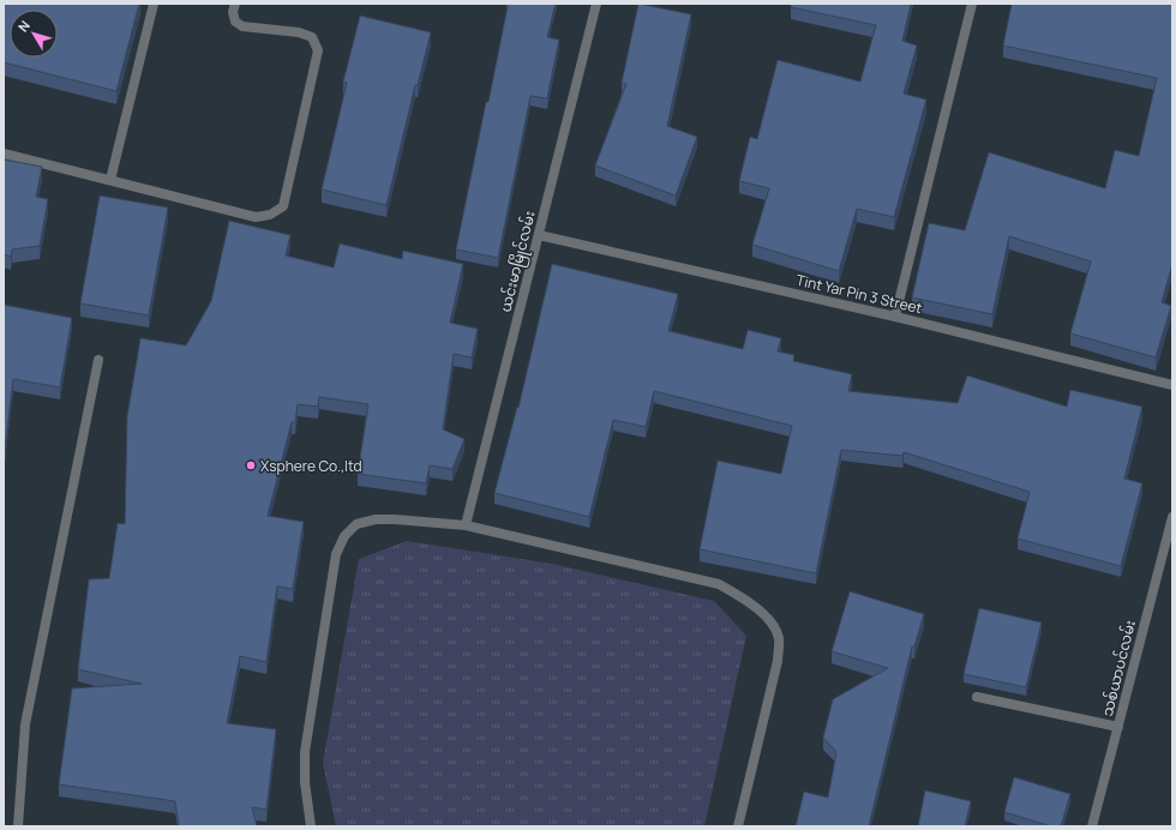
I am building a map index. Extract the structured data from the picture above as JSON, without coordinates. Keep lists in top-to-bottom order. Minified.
{"streets":{"street":["ယင်းမာမြိုင်လမ်း","Tint Yar Pin 3 Street","သစ်ယာပင်လမ်း"]},"crossings":[["ယင်းမာမြိုင်လမ်း","Tint Yar Pin 3 Street"]],"places":["Xsphere Co.,ltd"],"north":"top left"}
